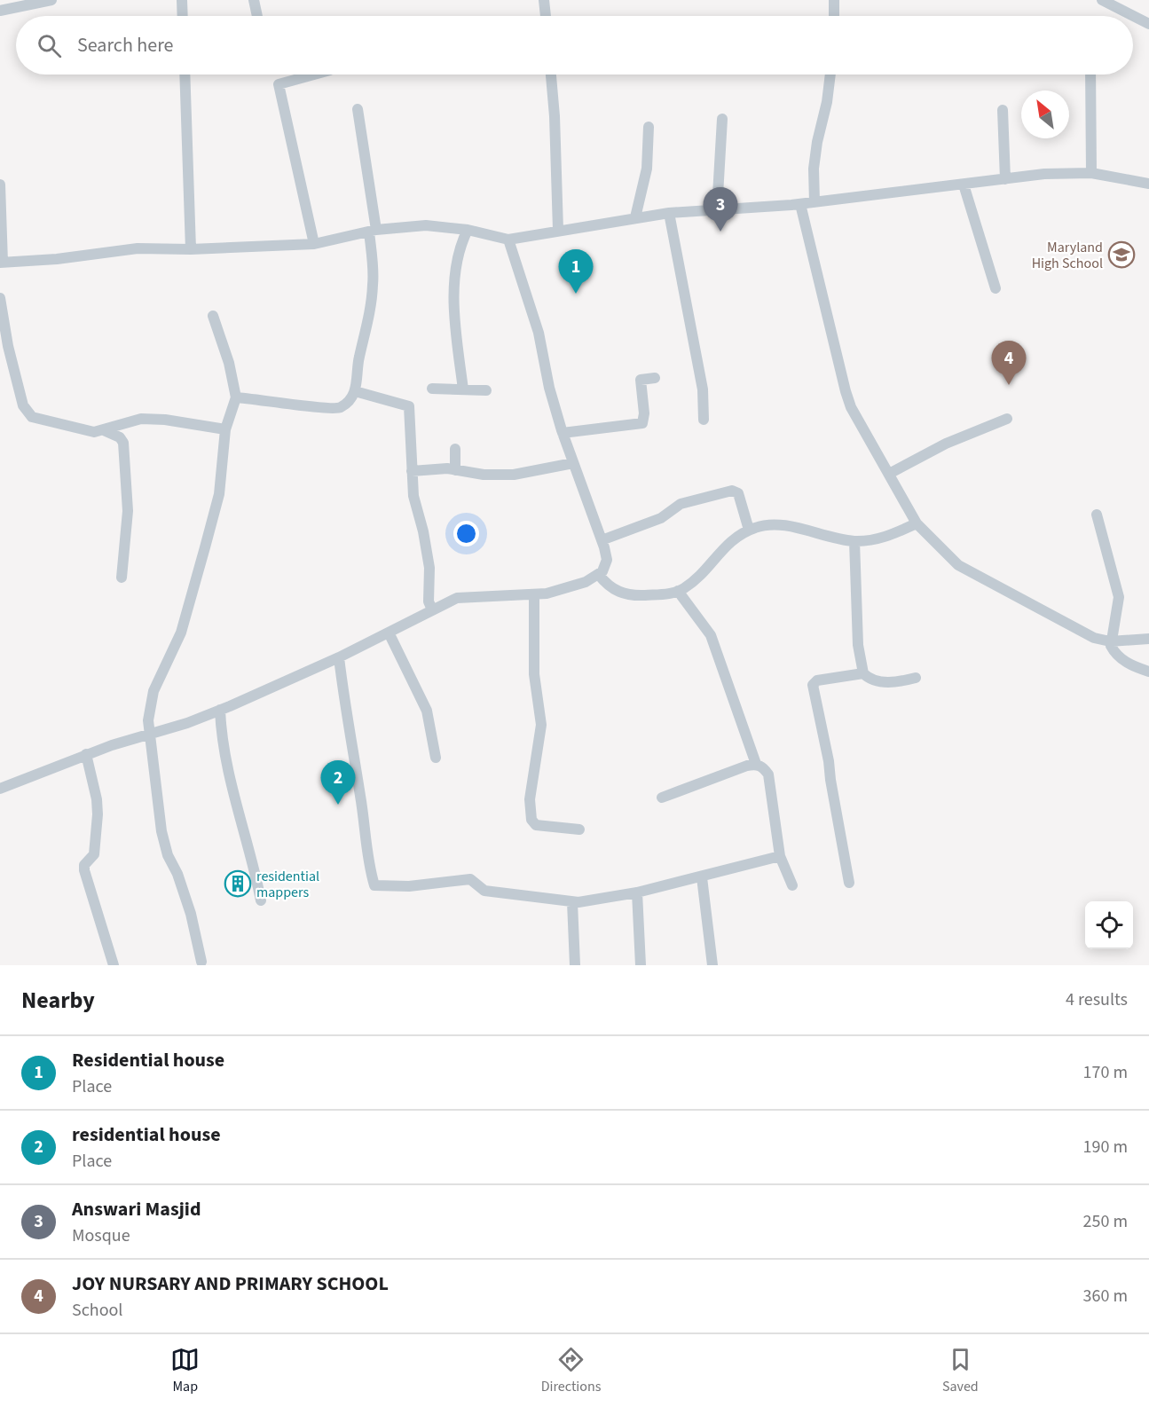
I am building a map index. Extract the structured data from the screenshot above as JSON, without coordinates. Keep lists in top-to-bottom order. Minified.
{"places":{"school or university":["Maryland High School"],"building":["residential mappers"]},"north":"top left","page":{"search":"Search here","pins":["3","1","4","2"],"heading":["Nearby","4 results"],"list":[{"mark":"1","name":"Residential house","note":"Place","value":"170 m"},{"mark":"2","name":"residential house","note":"Place","value":"190 m"},{"mark":"3","name":"Answari Masjid","note":"Mosque","value":"250 m"},{"mark":"4","name":"JOY NURSARY AND PRIMARY SCHOOL","note":"School","value":"360 m"}],"nav":["Map","Directions","Saved"]}}
